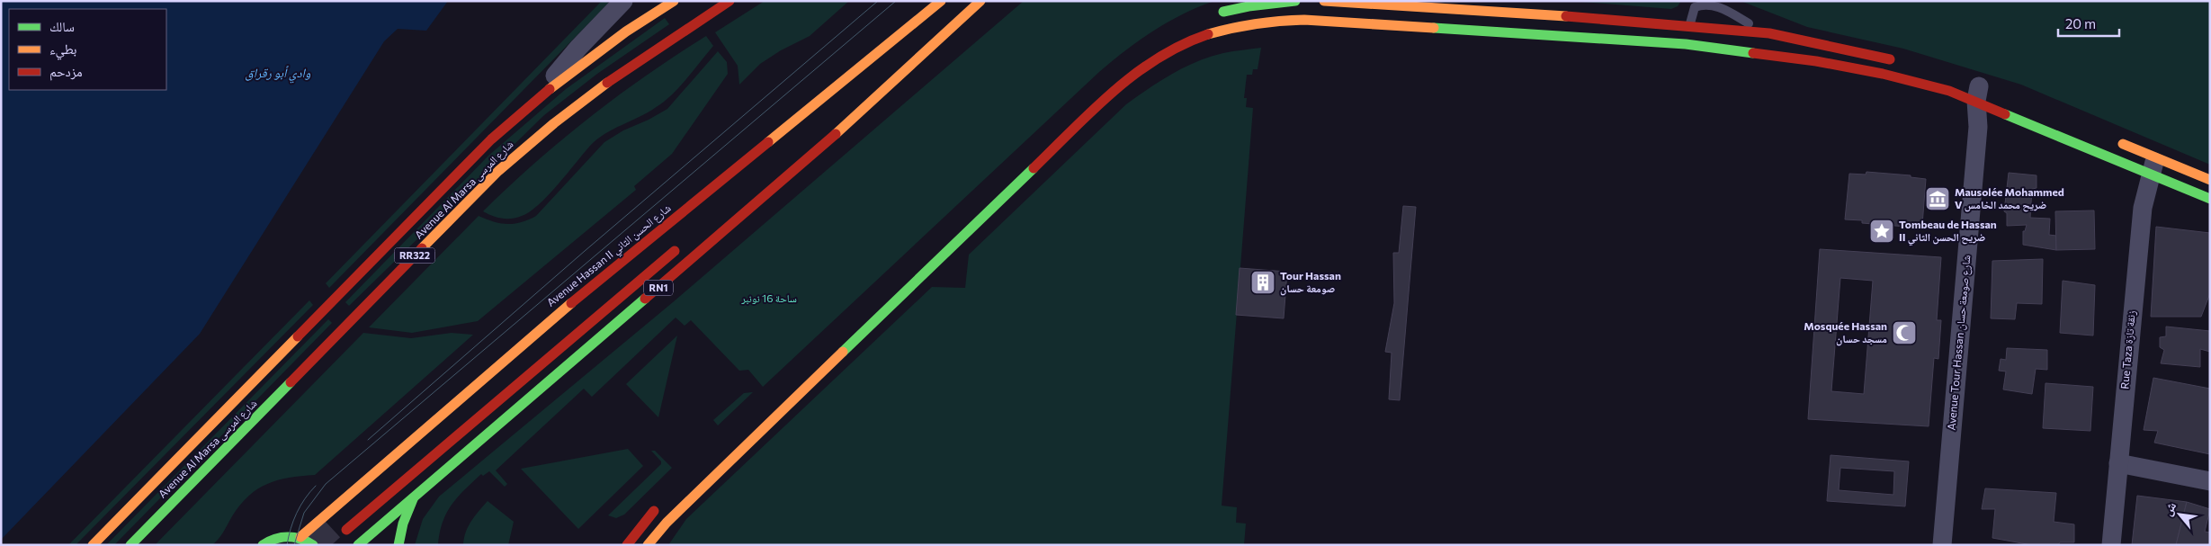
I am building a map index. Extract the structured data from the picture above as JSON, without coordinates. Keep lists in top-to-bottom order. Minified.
{"streets":{"main road":["Avenue Al Marsa شارع المرسى","RR322","Avenue Hassan II شارع الحسن الثاني","RN1"],"street":["Avenue Tour Hassan شارع صومعة حسان","Rue Taza زنقة تازة"]},"water":["وادي أبو رقراق"],"parks":["ساحة 16 نونبر"],"places":{"museum":["Mausolée Mohammed V ضريح محمد الخامس"],"place":["Tombeau de Hassan II ضريح الحسن الثاني"],"building":["Tour Hassan صومعة حسان"],"mosque":["Mosquée Hassan مسجد حسان"]},"legend":["سالك","بطيء","مزدحم"],"scale_bar":"20 m","north":"top left"}
